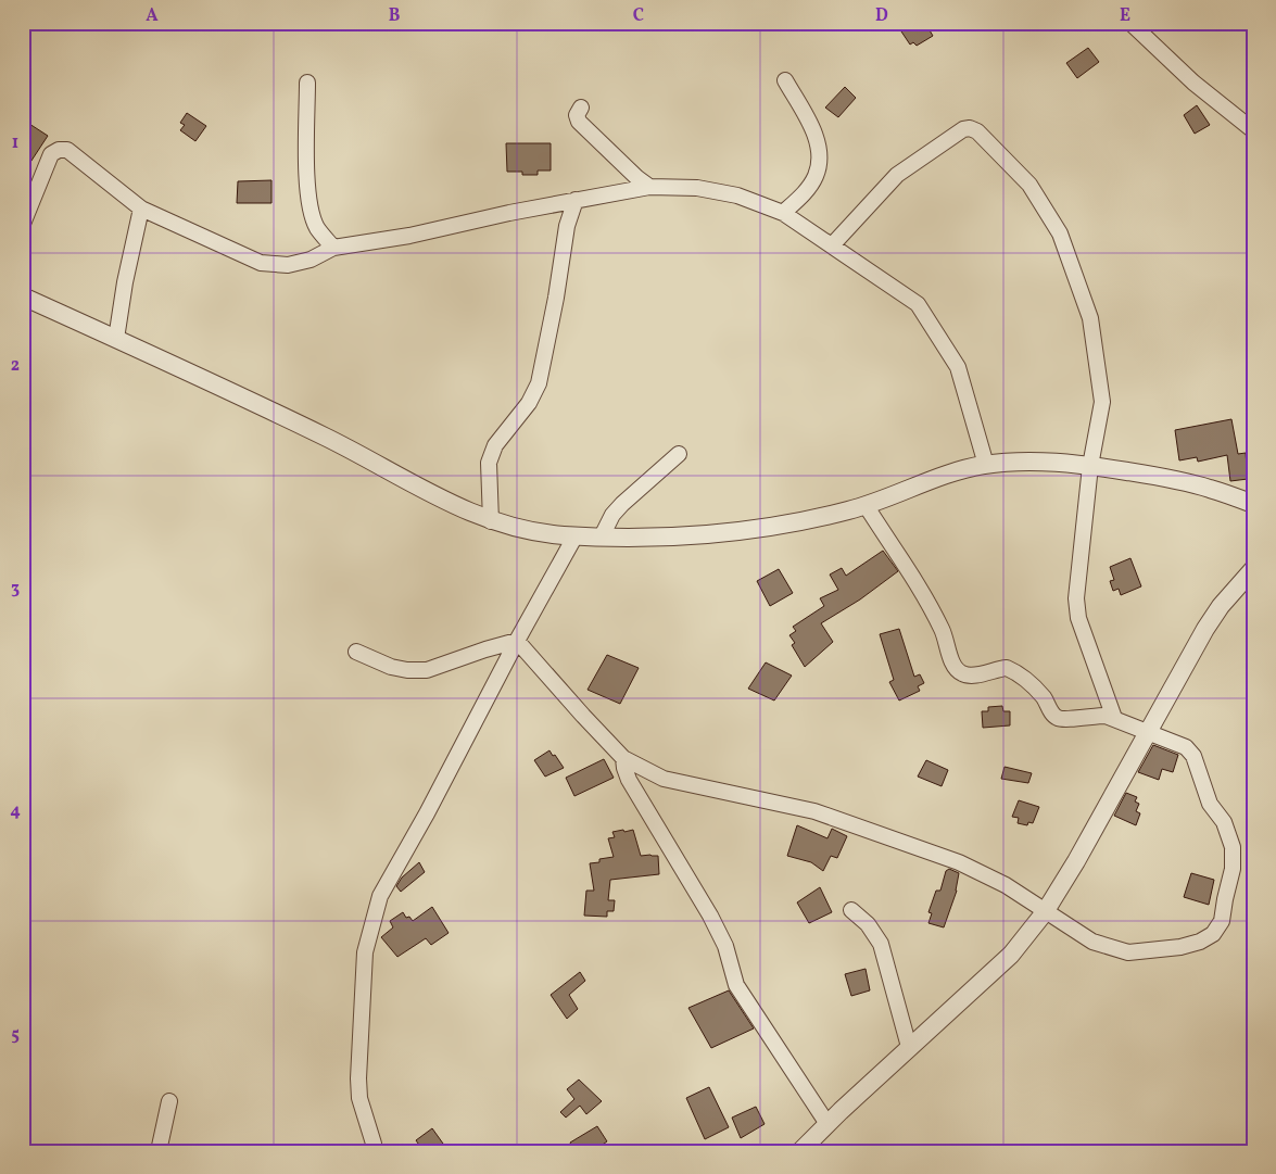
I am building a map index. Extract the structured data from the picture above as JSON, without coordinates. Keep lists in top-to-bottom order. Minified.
{"grid":{"columns":["A","B","C","D","E"],"rows":["1","2","3","4","5"]}}
